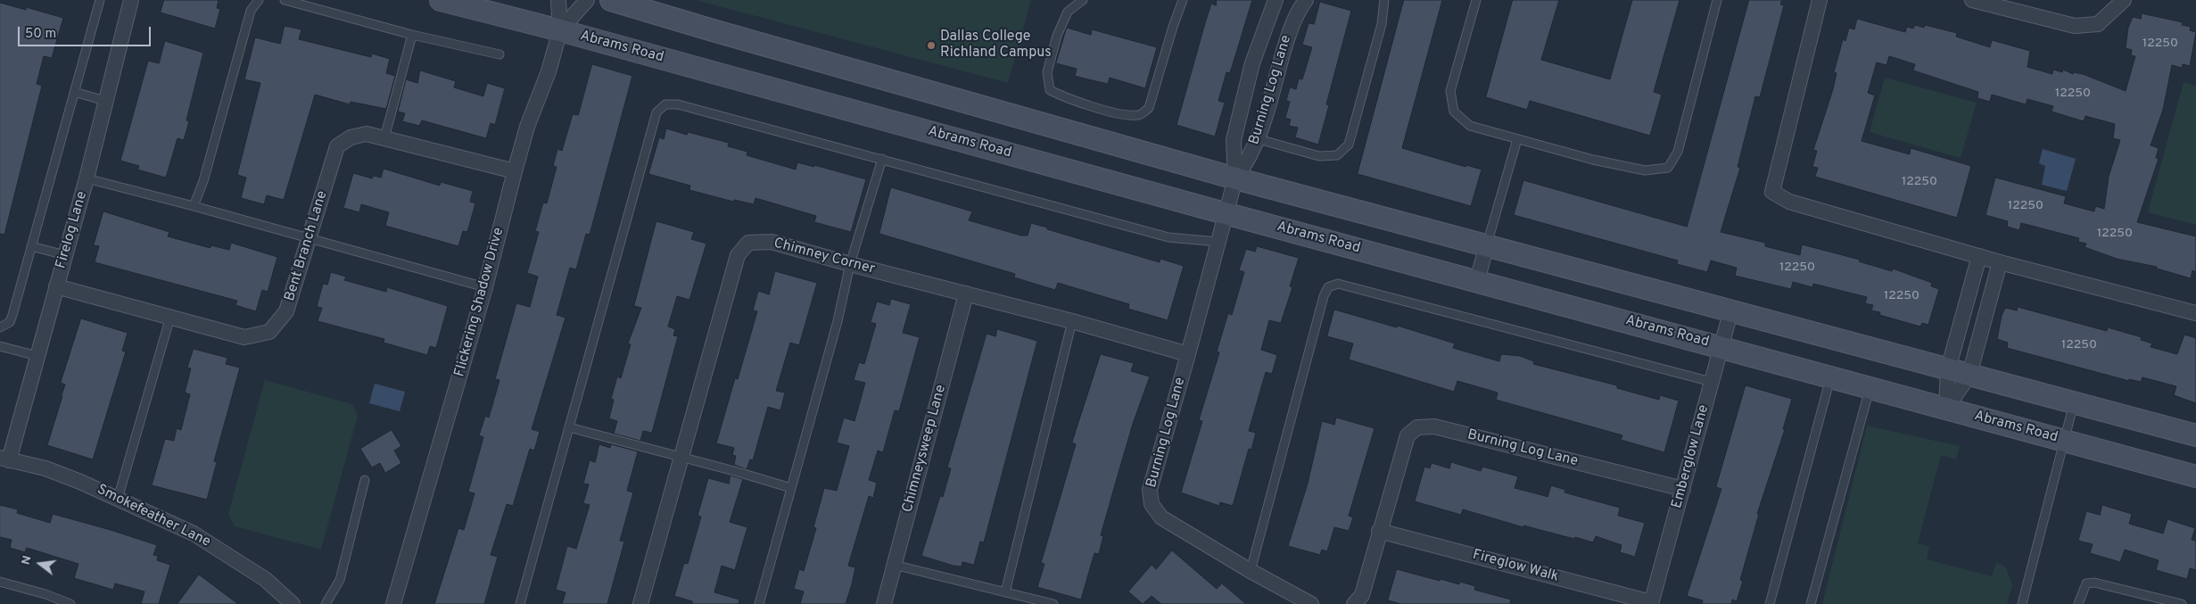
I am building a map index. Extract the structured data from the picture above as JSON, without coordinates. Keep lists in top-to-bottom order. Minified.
{"streets":{"main road":["Abrams Road"],"street":["Burning Log Lane","Firelog Lane","Bent Branch Lane","Chimney Corner","Flickering Shadow Drive","Chimneysweep Lane","Emberglow Lane","Smokefeather Lane","Fireglow Walk"]},"crossings":[["Abrams Road","Burning Log Lane"],["Abrams Road","Flickering Shadow Drive"],["Abrams Road","Emberglow Lane"],["Burning Log Lane","Chimney Corner"],["Burning Log Lane","Emberglow Lane"],["Burning Log Lane","Fireglow Walk"],["Firelog Lane","Bent Branch Lane"],["Firelog Lane","Smokefeather Lane"],["Bent Branch Lane","Flickering Shadow Drive"],["Chimney Corner","Chimneysweep Lane"],["Emberglow Lane","Fireglow Walk"]],"places":["Dallas College Richland Campus"],"house_numbers":["12250","12250","12250","12250","12250","12250","12250","12250"],"scale_bar":"50 m","north":"left"}
